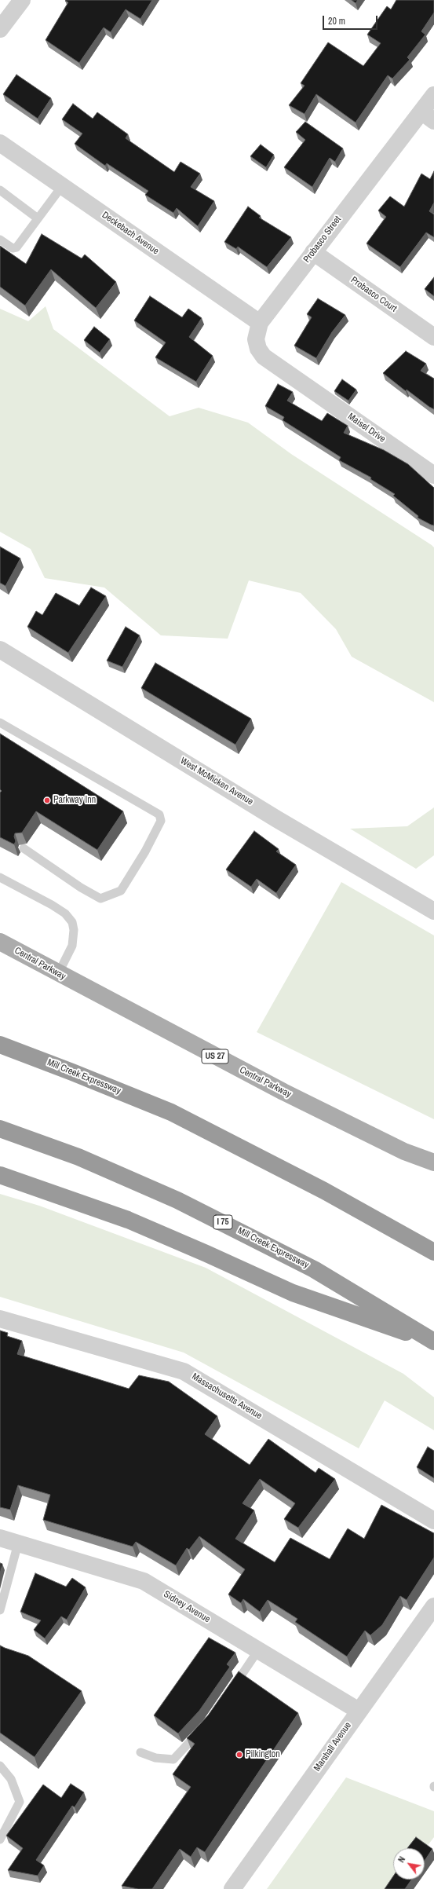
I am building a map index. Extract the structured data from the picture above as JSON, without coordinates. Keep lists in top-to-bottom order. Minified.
{"streets":{"highway":["Mill Creek Expressway","I 75"],"main road":["Central Parkway","US 27"],"street":["Deckebach Avenue","Probasco Street","Probasco Court","Maisel Drive","West McMicken Avenue","Massachusetts Avenue","Sidney Avenue","Marshall Avenue"]},"crossings":[["Deckebach Avenue","Probasco Street"],["Probasco Street","Probasco Court"],["Probasco Street","Maisel Drive"],["Sidney Avenue","Marshall Avenue"]],"places":["Parkway Inn","Pilkington"],"scale_bar":"20 m","north":"top left"}
